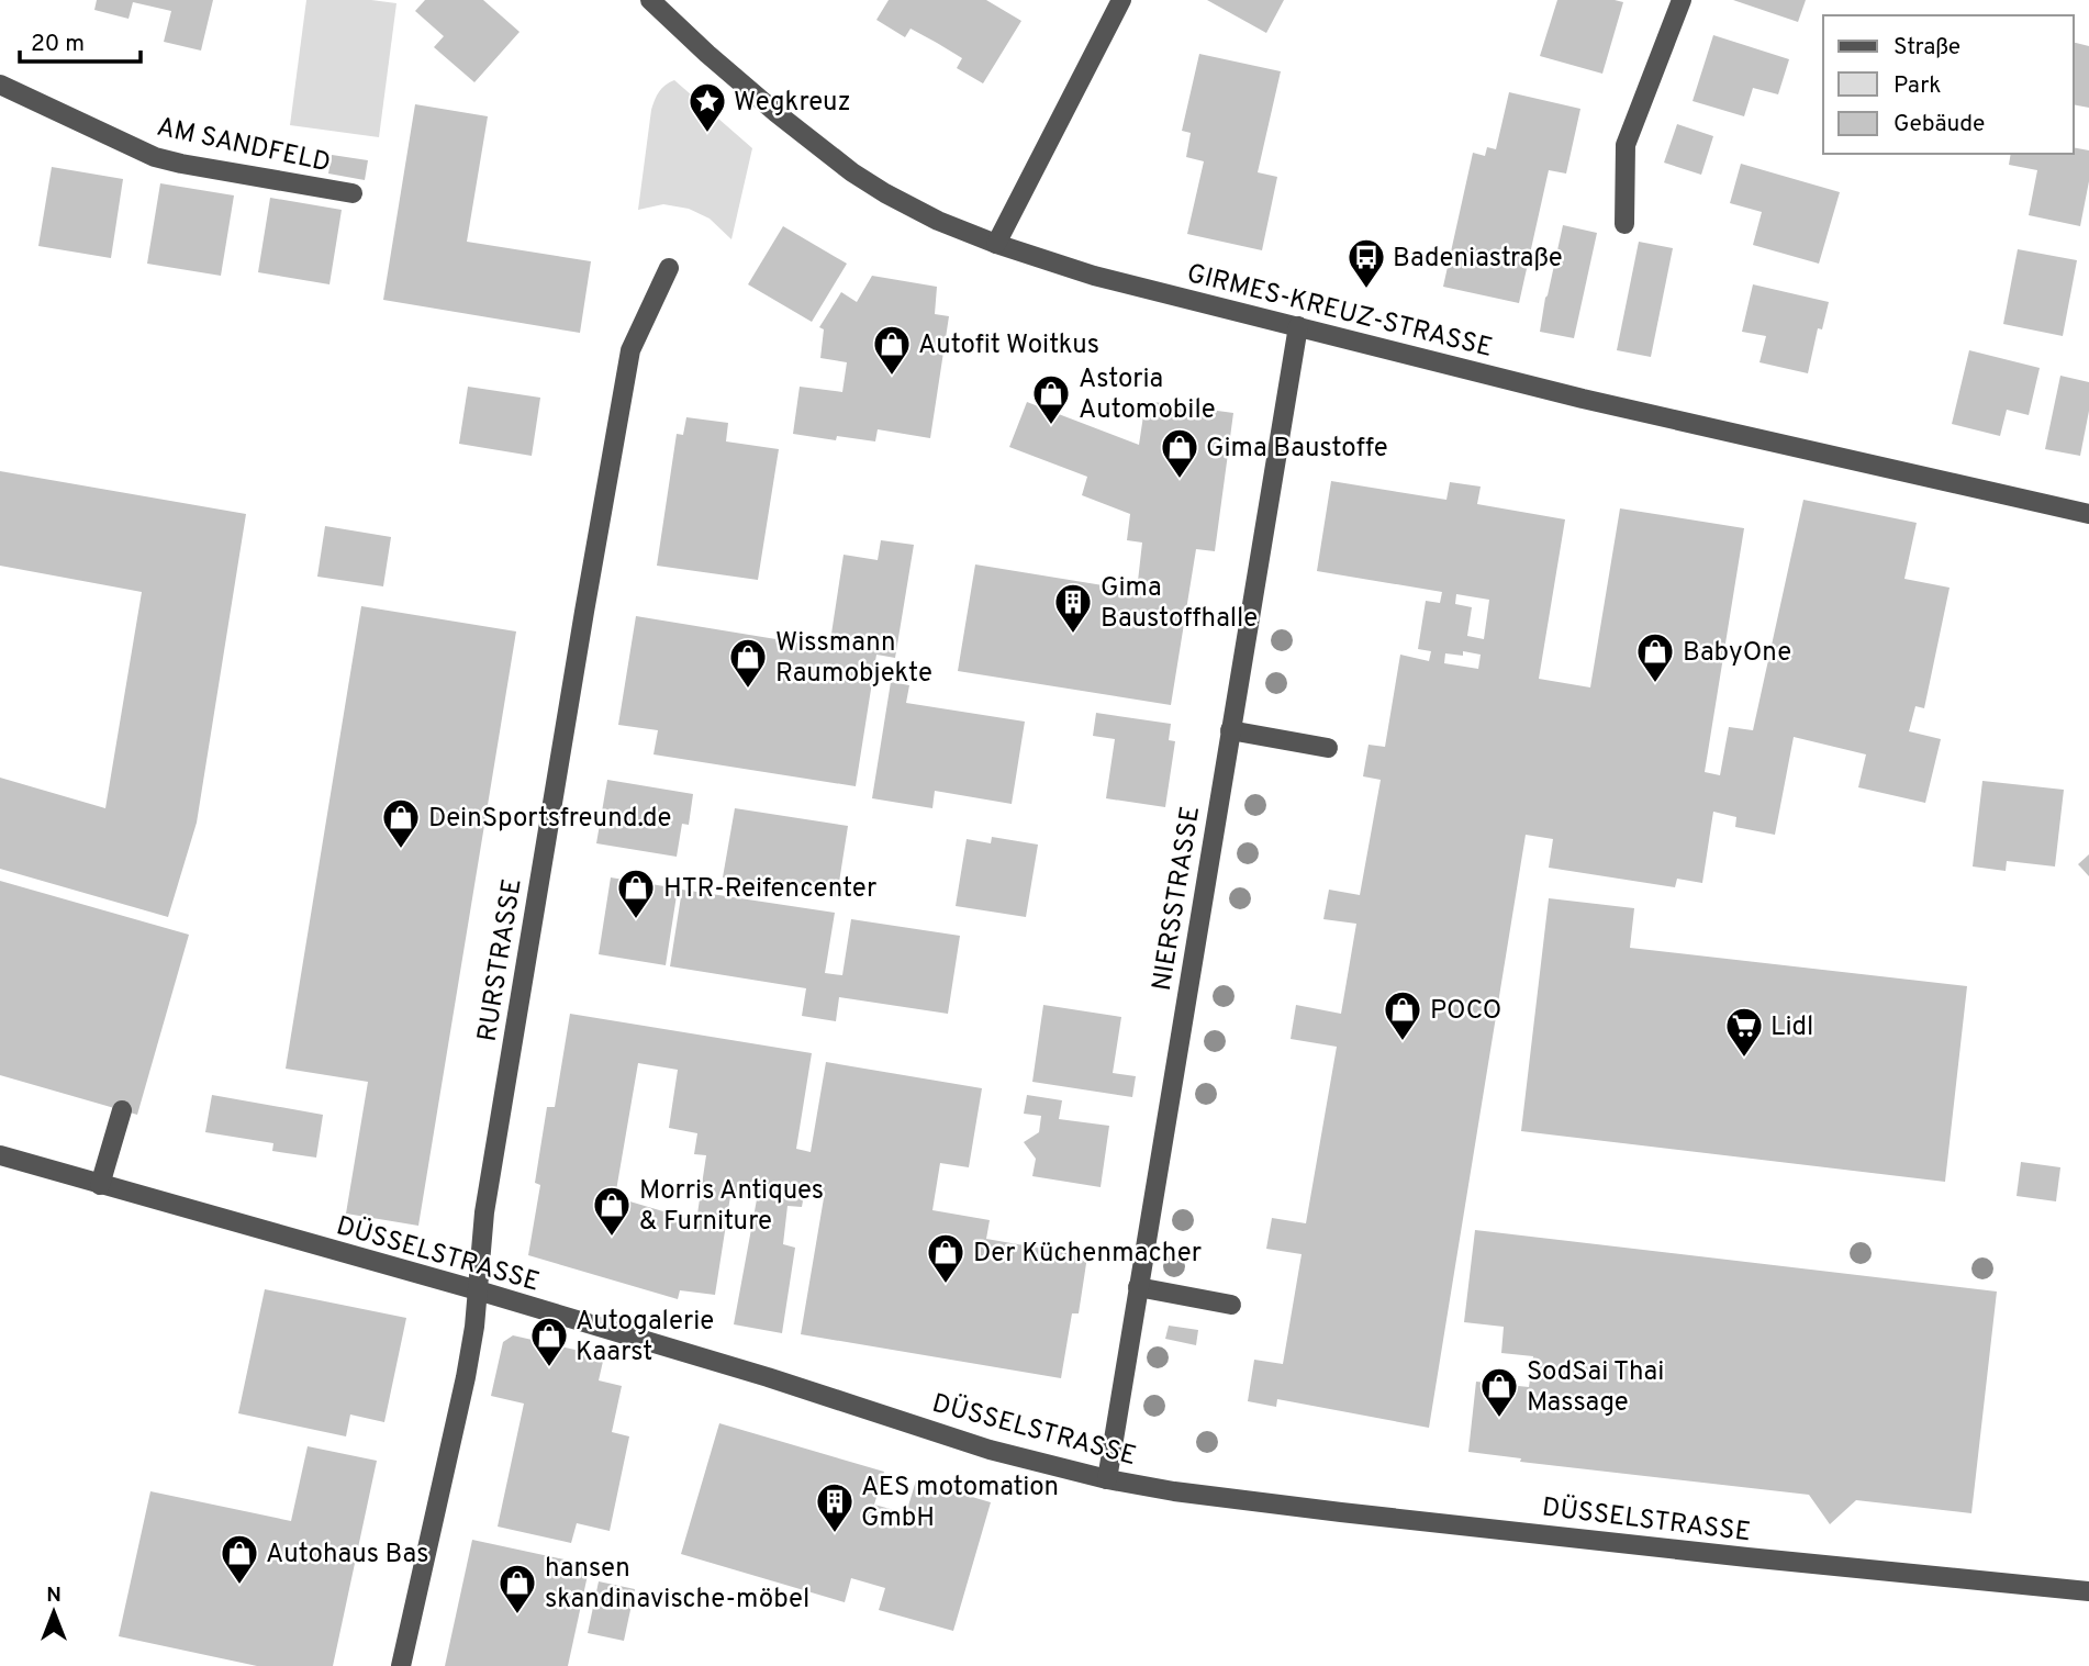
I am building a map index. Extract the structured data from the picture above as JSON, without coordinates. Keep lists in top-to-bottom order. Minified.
{"streets":{"street":["AM SANDFELD","GIRMES-KREUZ-STRASSE","NIERSSTRASSE","RURSTRASSE","DÜSSELSTRASSE"]},"crossings":[["GIRMES-KREUZ-STRASSE","NIERSSTRASSE"],["NIERSSTRASSE","DÜSSELSTRASSE"],["RURSTRASSE","DÜSSELSTRASSE"]],"places":{"place":["Wegkreuz"],"bus stop":["Badeniastraße"],"shop":["Autofit Woitkus","Astoria Automobile","Gima Baustoffe","BabyOne","Wissmann Raumobjekte","DeinSportsfreund.de","HTR-Reifencenter","POCO","Morris Antiques & Furniture","Der Küchenmacher","Autogalerie Kaarst","SodSai Thai Massage","Autohaus Bas","hansen skandinavische-möbel"],"building":["Gima Baustoffhalle","AES motomation GmbH"],"supermarket":["Lidl"]},"legend":["Straße","Park","Gebäude"],"scale_bar":"20 m","north":"top"}
